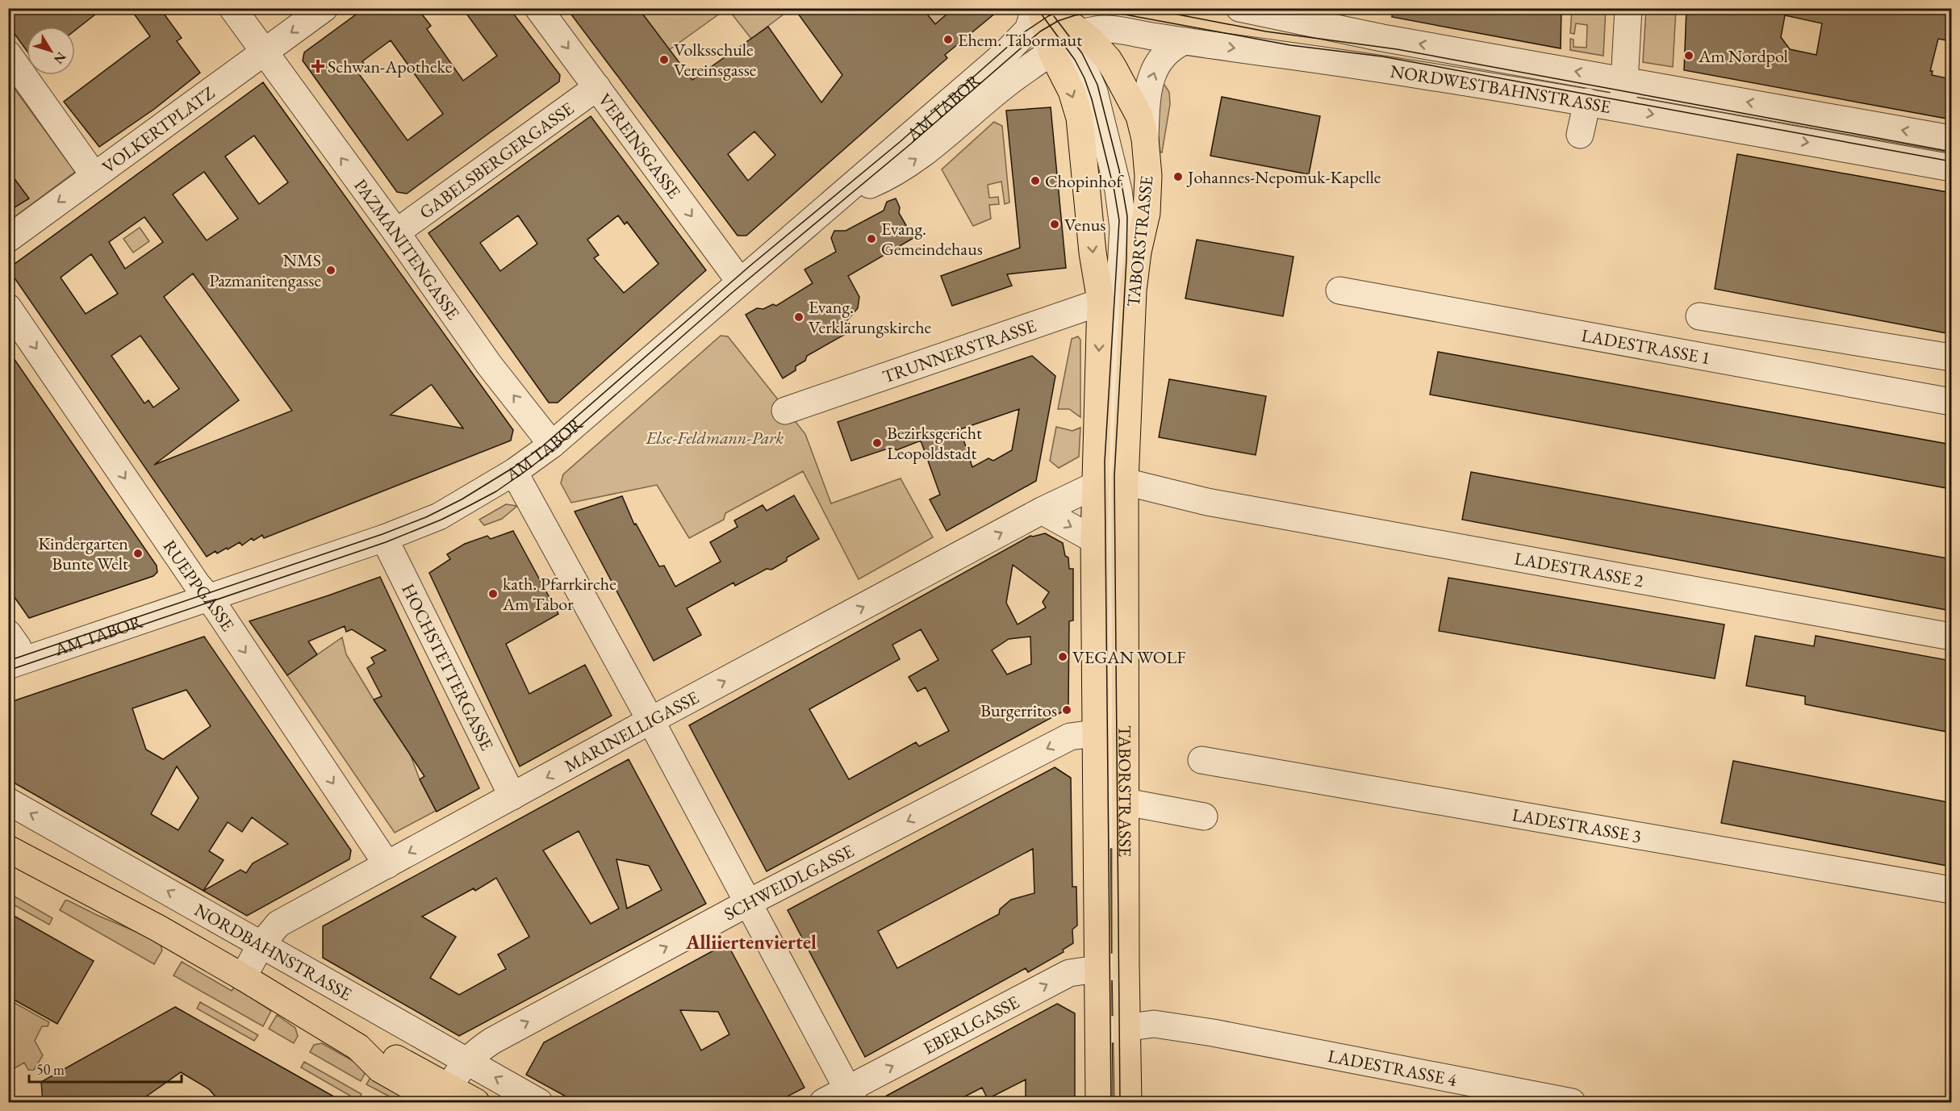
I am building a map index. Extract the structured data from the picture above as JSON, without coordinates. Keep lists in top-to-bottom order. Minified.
{"streets":{"main road":["TABORSTRASSE","NORDBAHNSTRASSE"],"street":["NORDWESTBAHNSTRASSE","AM TABOR","VOLKERTPLATZ","VEREINSGASSE","GABELSBERGERGASSE","PAZMANITENGASSE","LADESTRASSE 1","TRUNNERSTRASSE","LADESTRASSE 2","RUEPPGASSE","HOCHSTETTERGASSE","MARINELLIGASSE","LADESTRASSE 3","SCHWEIDLGASSE","EBERLGASSE","LADESTRASSE 4"]},"crossings":[["NORDWESTBAHNSTRASSE","AM TABOR"],["NORDWESTBAHNSTRASSE","TABORSTRASSE"],["AM TABOR","VEREINSGASSE"],["AM TABOR","TABORSTRASSE"],["AM TABOR","PAZMANITENGASSE"],["AM TABOR","RUEPPGASSE"],["AM TABOR","HOCHSTETTERGASSE"],["VOLKERTPLATZ","PAZMANITENGASSE"],["VEREINSGASSE","GABELSBERGERGASSE"],["GABELSBERGERGASSE","PAZMANITENGASSE"],["TABORSTRASSE","TRUNNERSTRASSE"],["TABORSTRASSE","LADESTRASSE 2"],["TABORSTRASSE","MARINELLIGASSE"],["TABORSTRASSE","SCHWEIDLGASSE"],["TABORSTRASSE","EBERLGASSE"],["TABORSTRASSE","LADESTRASSE 4"],["LADESTRASSE 2","MARINELLIGASSE"],["RUEPPGASSE","MARINELLIGASSE"],["HOCHSTETTERGASSE","MARINELLIGASSE"],["MARINELLIGASSE","NORDBAHNSTRASSE"],["SCHWEIDLGASSE","NORDBAHNSTRASSE"]],"one_way":["VOLKERTPLATZ","VEREINSGASSE","PAZMANITENGASSE","RUEPPGASSE","EBERLGASSE"],"districts":["Alliiertenviertel"],"parks":["Else-Feldmann-Park"],"places":{"other":["Ehem. Tabormaut","Am Nordpol","Volksschule Vereinsgasse","Johannes-Nepomuk-Kapelle","Chopinhof","Venus","Evang. Gemeindehaus","NMS Pazmanitengasse","Evang. Verklärungskirche","Bezirksgericht Leopoldstadt","Kindergarten Bunte Welt","kath. Pfarrkirche Am Tabor","VEGAN WOLF","Burgerritos"],"health":["Schwan-Apotheke"]},"scale_bar":"50 m","north":"bottom right"}
